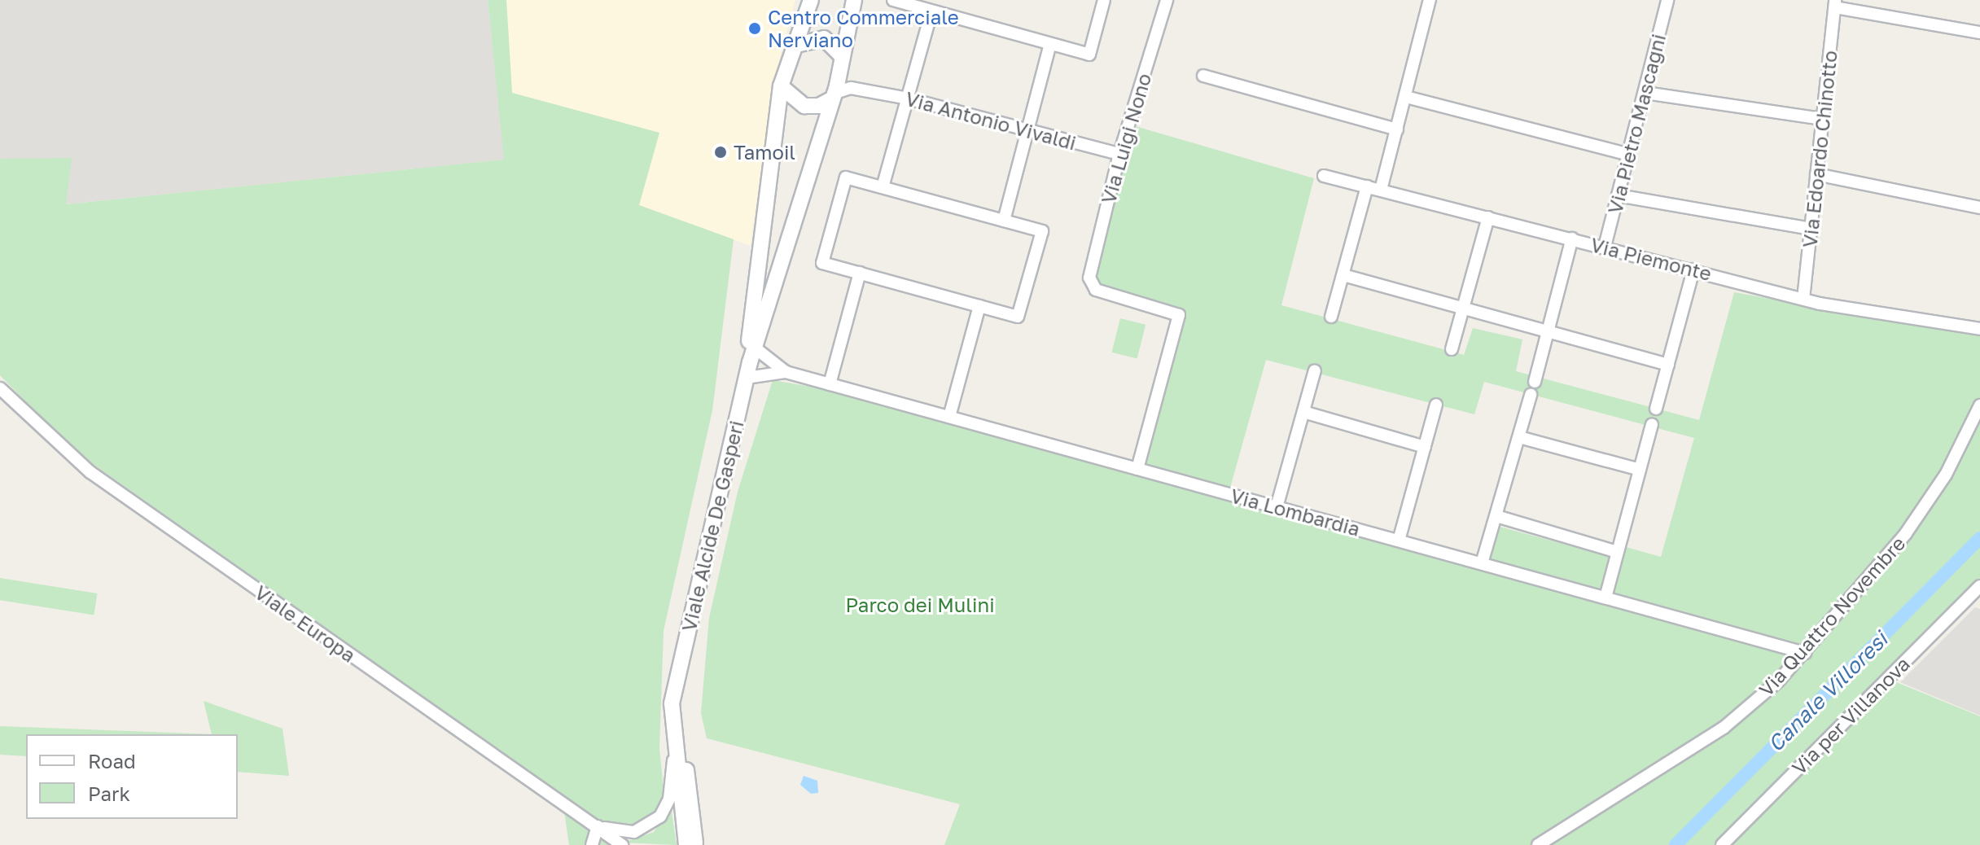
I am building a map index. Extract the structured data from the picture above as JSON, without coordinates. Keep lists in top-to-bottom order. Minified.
{"streets":{"street":["Via Antonio Vivaldi","Via Pietro Mascagni","Via Luigi Nono","Via Edoardo Chinotto","Via Piemonte","Via Lombardia","Viale Alcide De Gasperi","Via Quattro Novembre","Viale Europa","Via per Villanova"]},"crossings":[["Via Antonio Vivaldi","Via Luigi Nono"],["Via Antonio Vivaldi","Viale Alcide De Gasperi"],["Via Pietro Mascagni","Via Piemonte"],["Via Luigi Nono","Via Lombardia"],["Via Edoardo Chinotto","Via Piemonte"],["Via Lombardia","Viale Alcide De Gasperi"],["Via Lombardia","Via Quattro Novembre"]],"water":["Canale Villoresi"],"parks":["Parco dei Mulini"],"places":["Centro Commerciale Nerviano","Tamoil"],"legend":["Road","Park"]}
